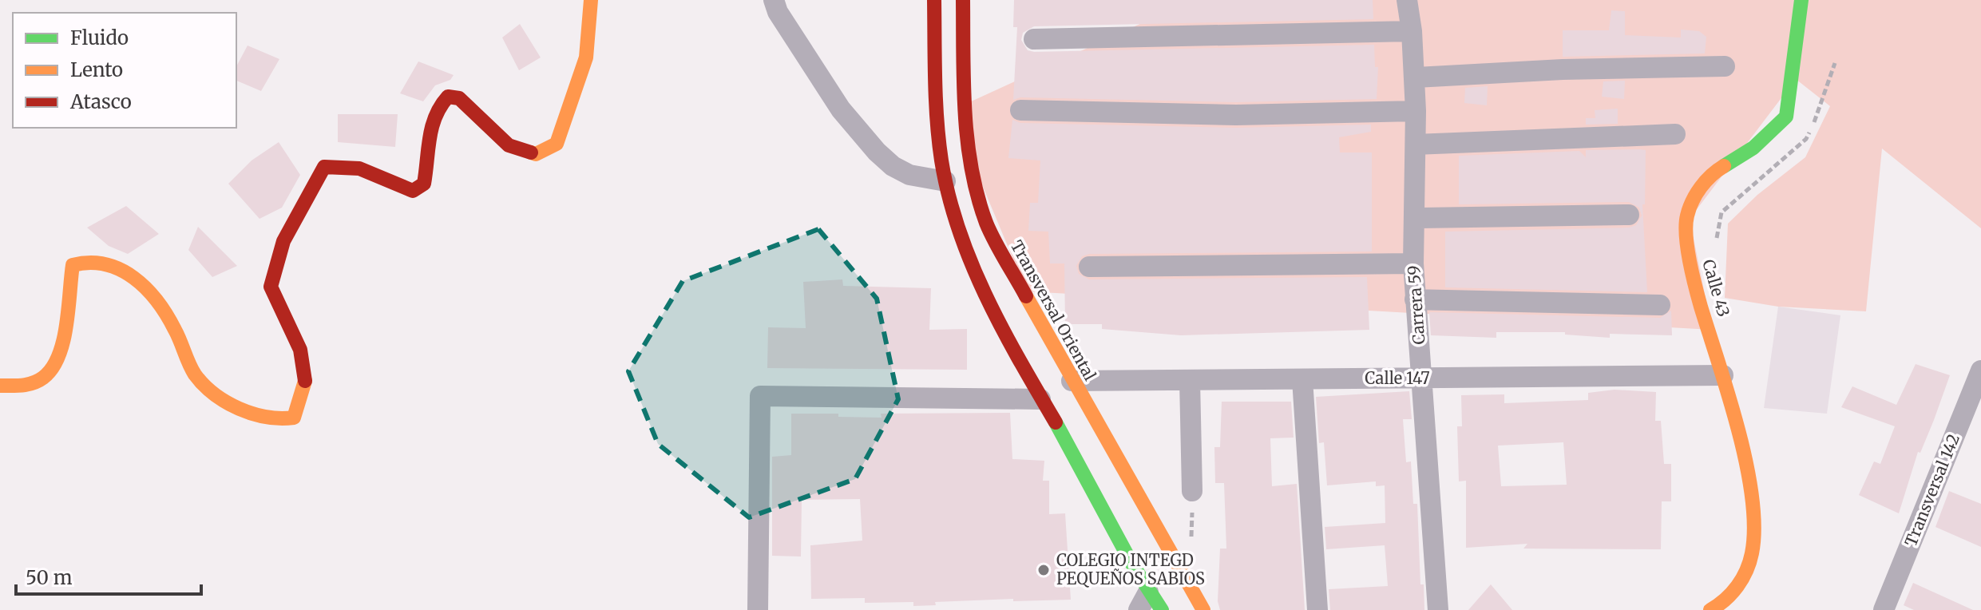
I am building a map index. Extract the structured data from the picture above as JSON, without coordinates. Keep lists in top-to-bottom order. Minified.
{"streets":{"main road":["Calle 43","Transversal Oriental"],"street":["Carrera 59","Calle 147","Transversal 142"]},"crossings":[["Calle 43","Calle 147"],["Carrera 59","Calle 147"],["Transversal Oriental","Calle 147"]],"places":["COLEGIO INTEGD PEQUEÑOS SABIOS"],"legend":["Fluido","Lento","Atasco"],"scale_bar":"50 m"}
